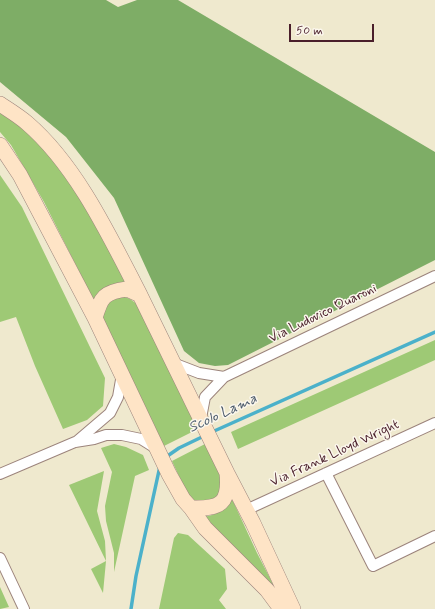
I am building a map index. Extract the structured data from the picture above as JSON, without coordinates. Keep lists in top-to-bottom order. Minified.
{"streets":{"street":["Via Ludovico Quaroni","Via Frank Lloyd Wright"]},"water":["Scolo Lama"],"scale_bar":"50 m"}
